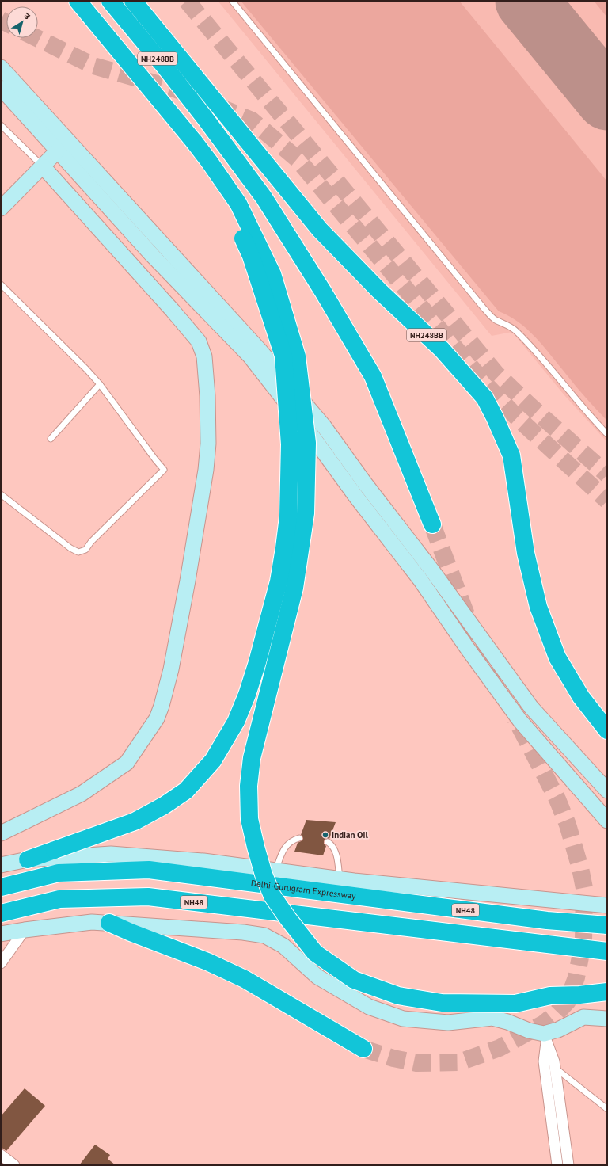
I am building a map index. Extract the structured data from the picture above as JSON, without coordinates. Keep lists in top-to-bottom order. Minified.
{"streets":{"highway":["NH248BB","Delhi-Gurugram Expressway","NH48"]},"places":["Indian Oil"],"north":"top right"}
